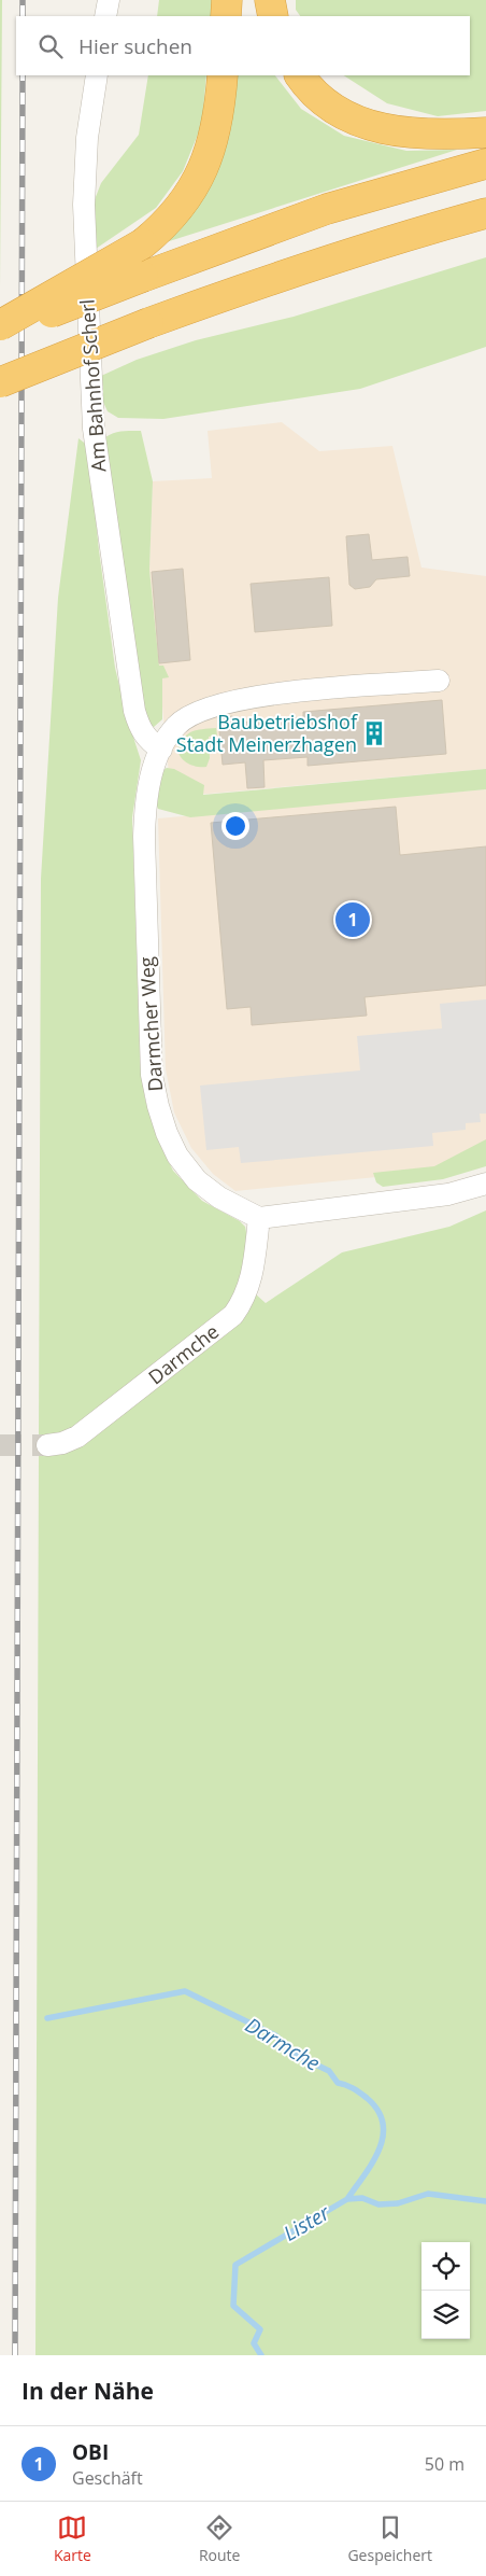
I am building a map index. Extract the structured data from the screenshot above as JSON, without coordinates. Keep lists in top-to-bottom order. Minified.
{"streets":{"street":["Am Bahnhof Scherl","Darmcher Weg","Darmche"]},"crossings":[["Am Bahnhof Scherl","Darmcher Weg"],["Darmcher Weg","Darmche"]],"water":["Darmche","Lister"],"places":{"building":["Baubetriebshof Stadt Meinerzhagen"]},"page":{"search":"Hier suchen","pins":"1","heading":"In der Nähe","list":[{"mark":"1","name":"OBI","note":"Geschäft","value":"50 m"}],"nav":["Karte","Route","Gespeichert"]}}
